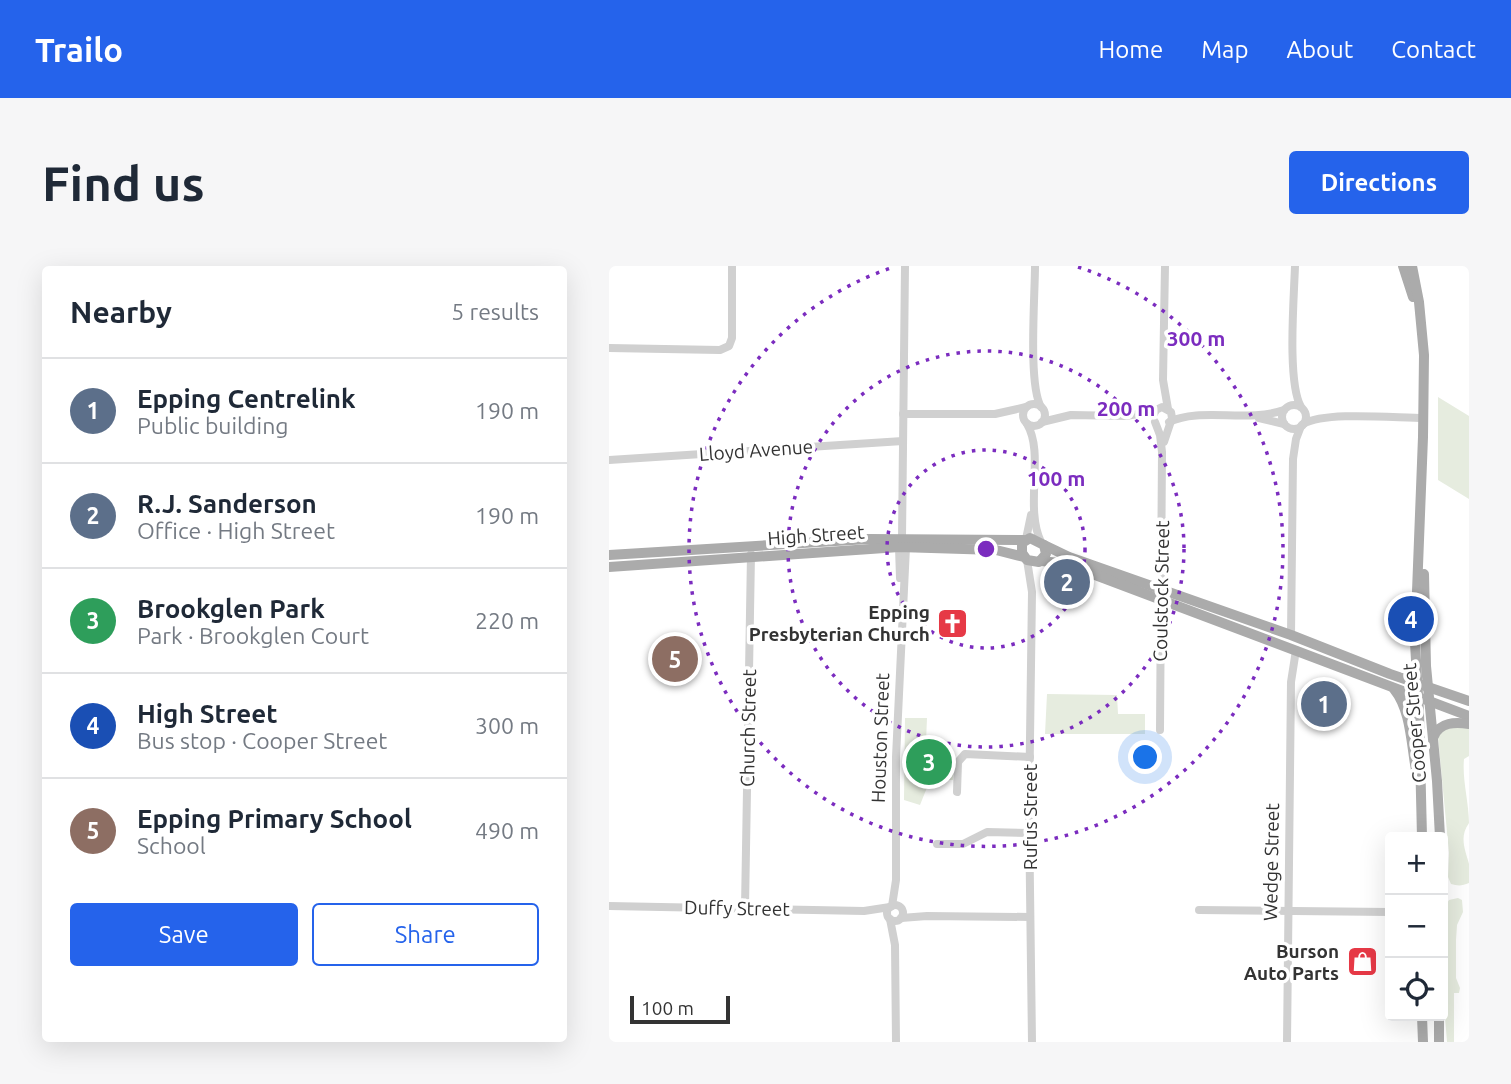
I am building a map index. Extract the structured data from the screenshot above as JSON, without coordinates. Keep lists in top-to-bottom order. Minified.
{"streets":{"main road":["High Street","Cooper Street","Wedge Street"],"street":["Lloyd Avenue","Coulstock Street","Church Street","Houston Street","Rufus Street","Duffy Street"]},"crossings":[["Lloyd Avenue","Houston Street"],["High Street","Church Street"],["High Street","Houston Street"],["High Street","Rufus Street"],["Church Street","Duffy Street"],["Houston Street","Duffy Street"],["Rufus Street","Duffy Street"]],"places":{"church":["Epping Presbyterian Church"],"shop":["Burson Auto Parts"]},"scale_bar":"100 m","page":{"header":"Trailo","nav":["Home","Map","About","Contact"],"buttons":["Directions",["Save","Share"]],"title":"Find us","heading":["Nearby","5 results"],"list":[{"mark":"1","name":"Epping Centrelink","note":"Public building","value":"190 m"},{"mark":"2","name":"R.J. Sanderson","note":"Office · High Street","value":"190 m"},{"mark":"3","name":"Brookglen Park","note":"Park · Brookglen Court","value":"220 m"},{"mark":"4","name":"High Street","note":"Bus stop · Cooper Street","value":"300 m"},{"mark":"5","name":"Epping Primary School","note":"School","value":"490 m"}],"pins":["2","4","5","1","3"],"map_buttons":["+","−"],"scale":"100 m"},"rings":["300 m","200 m","100 m"]}
